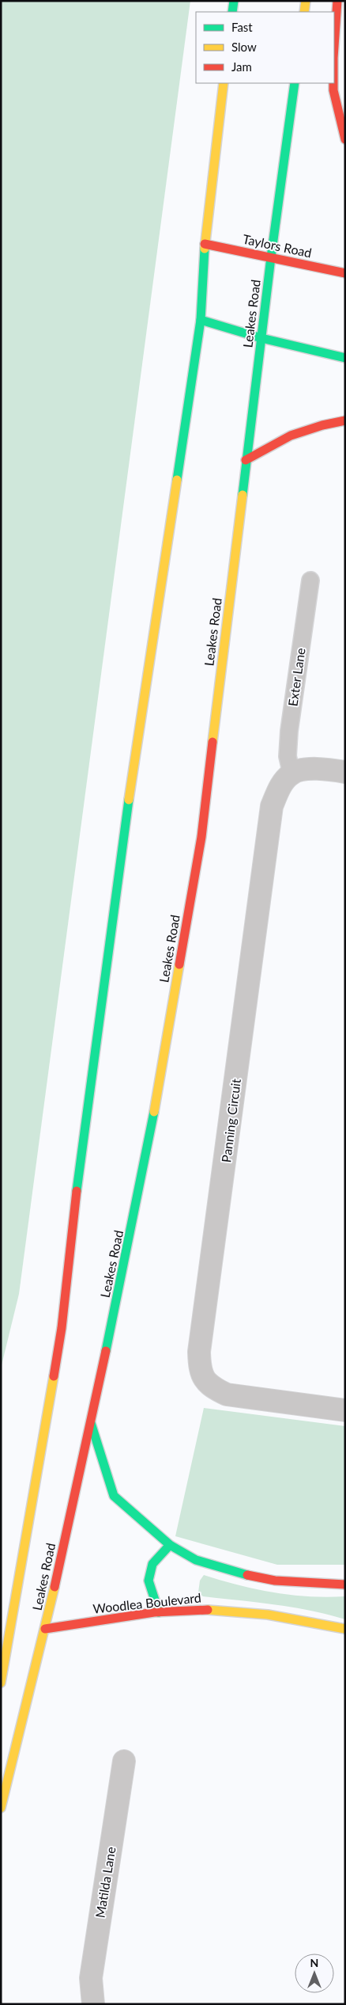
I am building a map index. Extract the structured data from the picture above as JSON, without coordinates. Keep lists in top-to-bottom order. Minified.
{"streets":{"street":["Taylors Road","Leakes Road","Panning Circuit","Woodlea Boulevard","Matilda Lane"],"lane":["Exter Lane"]},"crossings":[["Taylors Road","Leakes Road"],["Leakes Road","Woodlea Boulevard"],["Exter Lane","Panning Circuit"]],"legend":["Fast","Slow","Jam"],"north":"top"}
